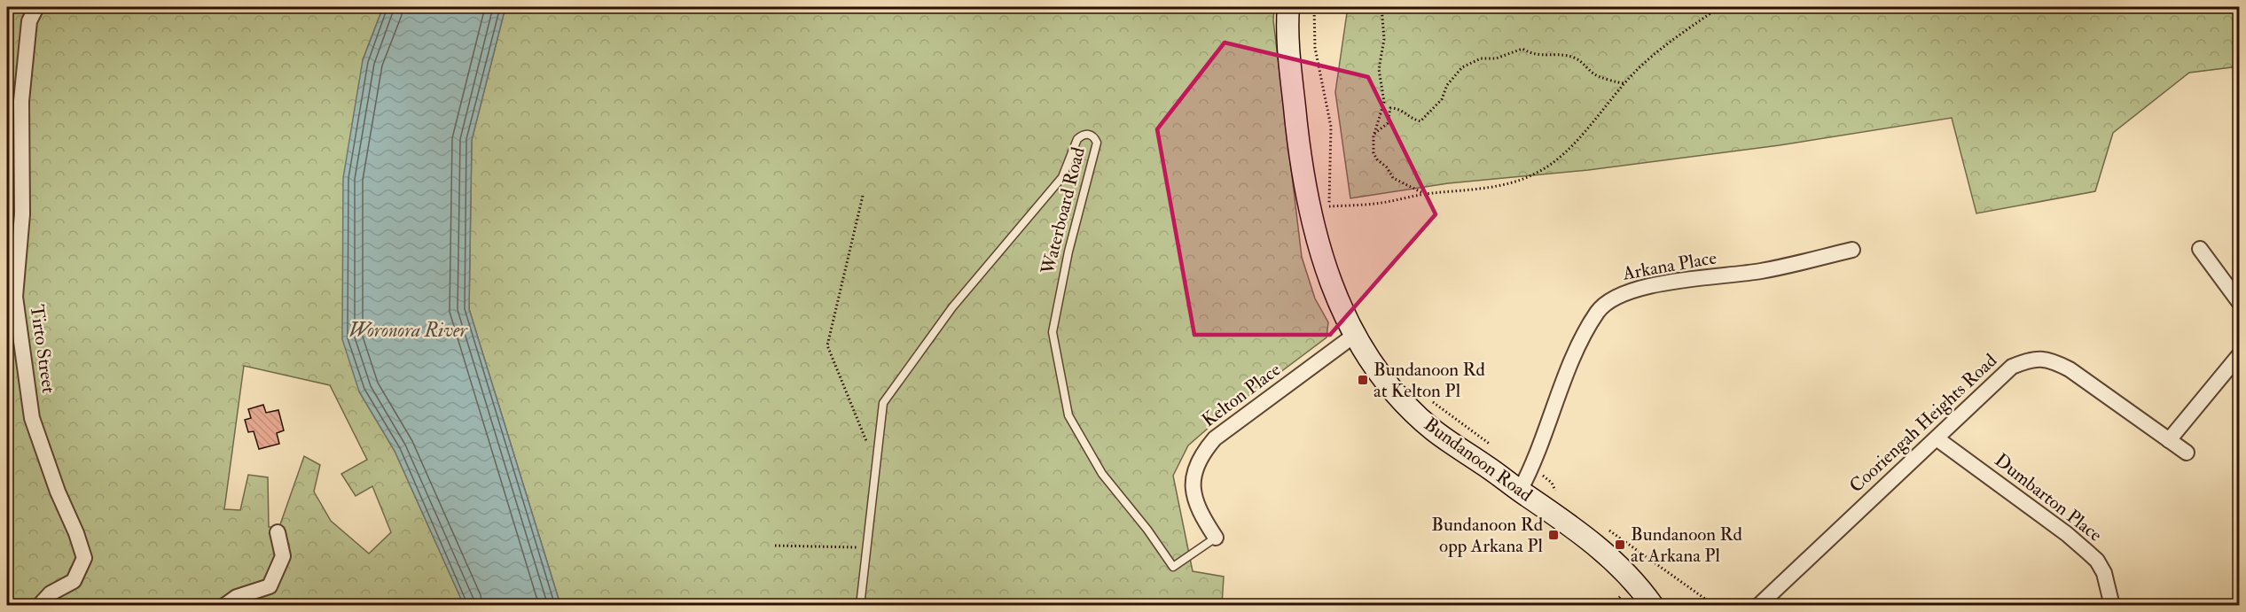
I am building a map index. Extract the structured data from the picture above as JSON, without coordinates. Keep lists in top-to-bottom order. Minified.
{"streets":{"street":["Arkana Place","Tirto Street","Kelton Place","Cooriengah Heights Road","Bundanoon Road","Dumbarton Place"],"lane":["Waterboard Road"]},"crossings":[["Waterboard Road","Kelton Place"],["Arkana Place","Bundanoon Road"],["Kelton Place","Bundanoon Road"],["Cooriengah Heights Road","Dumbarton Place"]],"water":["Woronora River"],"places":{"transit":["Bundanoon Rd at Kelton Pl","Bundanoon Rd opp Arkana Pl","Bundanoon Rd at Arkana Pl"]}}
